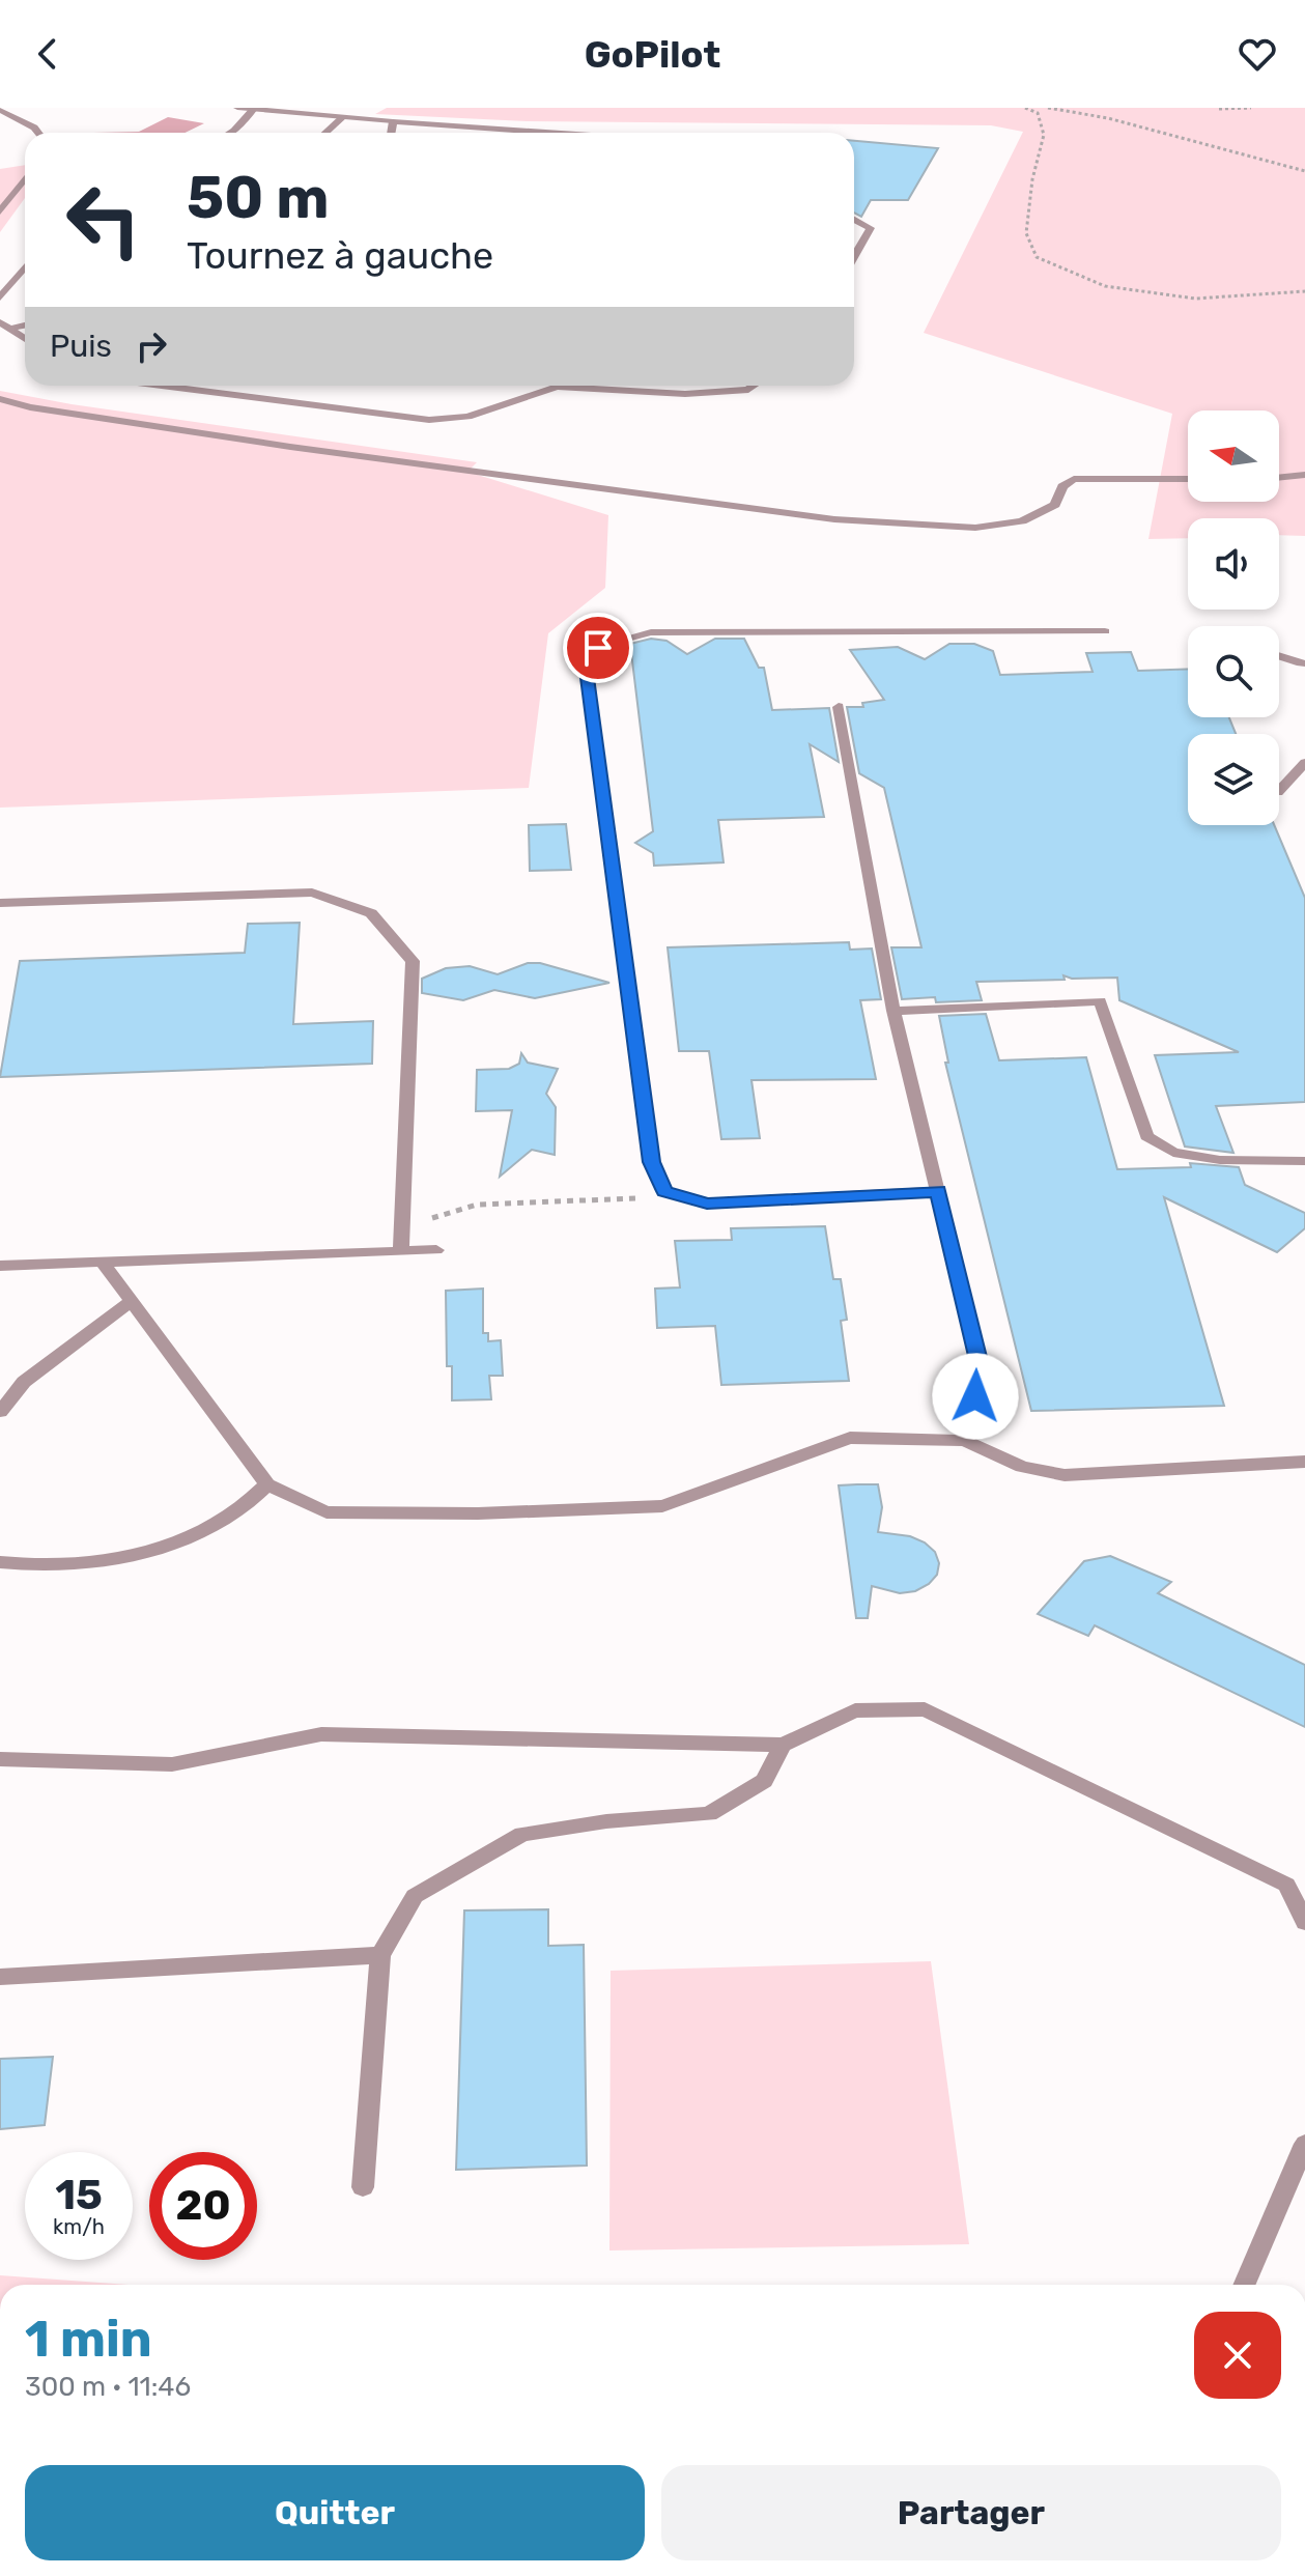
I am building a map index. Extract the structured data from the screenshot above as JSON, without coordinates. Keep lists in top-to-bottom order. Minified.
{"north":"left","page":{"header":"GoPilot","turn":["50 m","Tournez à gauche"],"then":"Puis","speed":"15 km/h","limit":"20","heading":["1 min","300 m · 11:46"],"buttons":["Quitter","Partager"]}}
